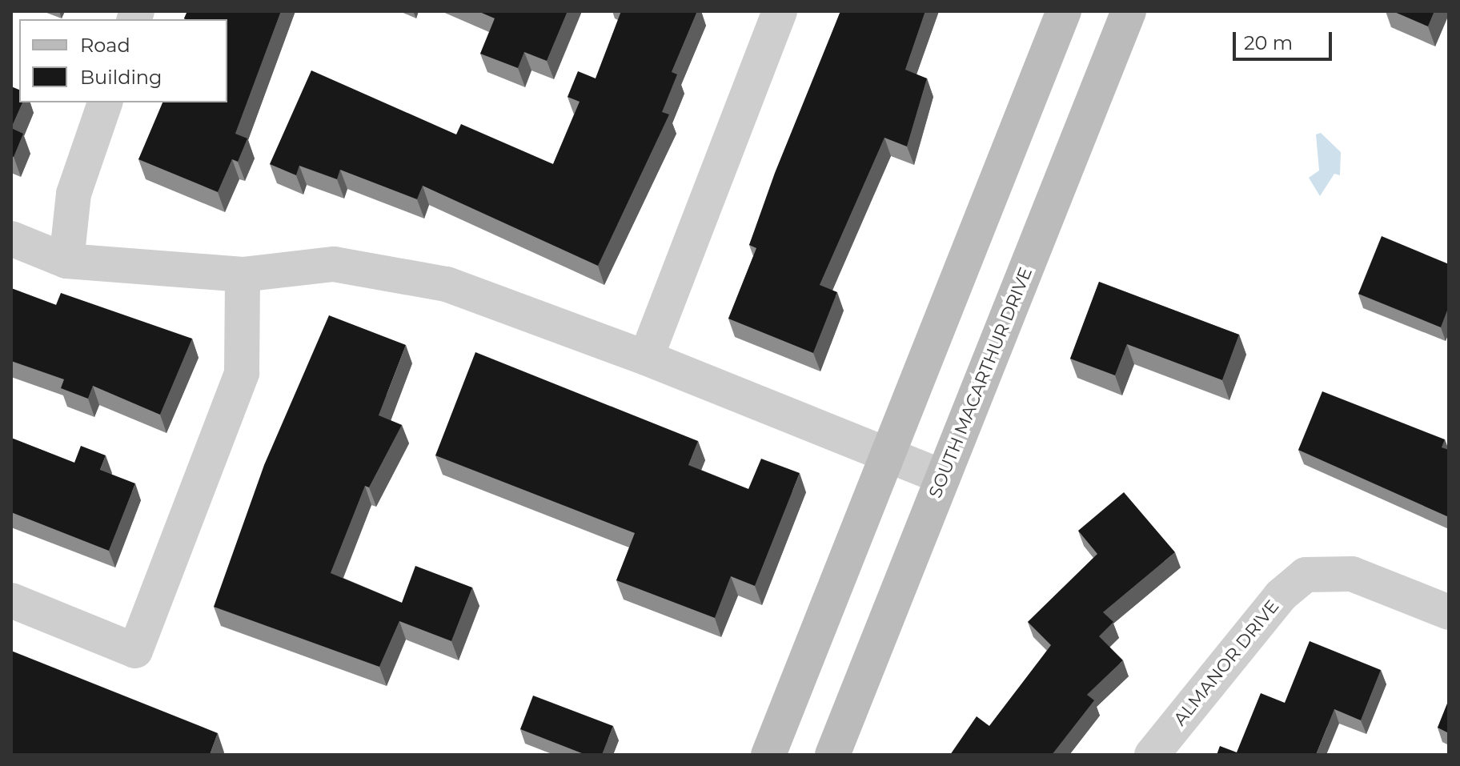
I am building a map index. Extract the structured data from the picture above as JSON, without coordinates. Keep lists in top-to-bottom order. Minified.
{"streets":{"main road":["SOUTH MACARTHUR DRIVE"],"street":["ALMANOR DRIVE"]},"legend":["Road","Building"],"scale_bar":"20 m"}
